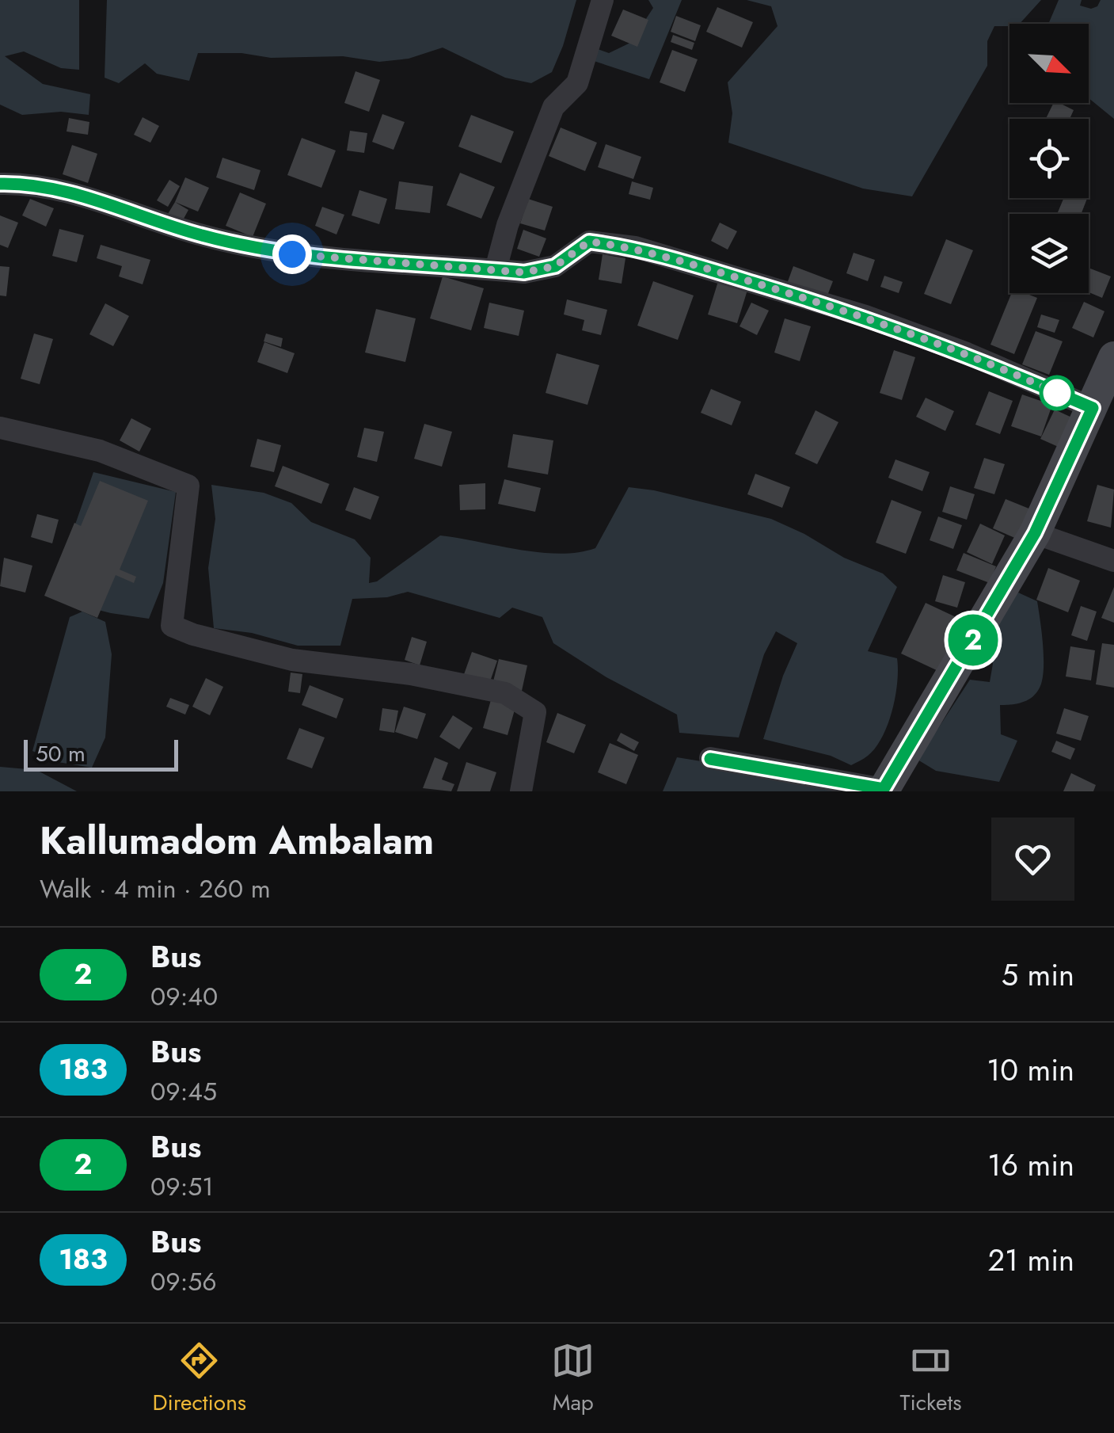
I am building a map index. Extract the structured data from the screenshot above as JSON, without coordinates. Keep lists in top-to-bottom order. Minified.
{"lines":["bus line 2"],"scale_bar":"50 m","north":"bottom right","page":{"on_map":"2","scale":"50 m","heading":["Kallumadom Ambalam","Walk · 4 min · 260 m"],"list":[{"mark":"2","name":"Bus","note":"09:40","value":"5 min"},{"mark":"183","name":"Bus","note":"09:45","value":"10 min"},{"mark":"2","name":"Bus","note":"09:51","value":"16 min"},{"mark":"183","name":"Bus","note":"09:56","value":"21 min"}],"tabs":["Directions","Map","Tickets"]}}
